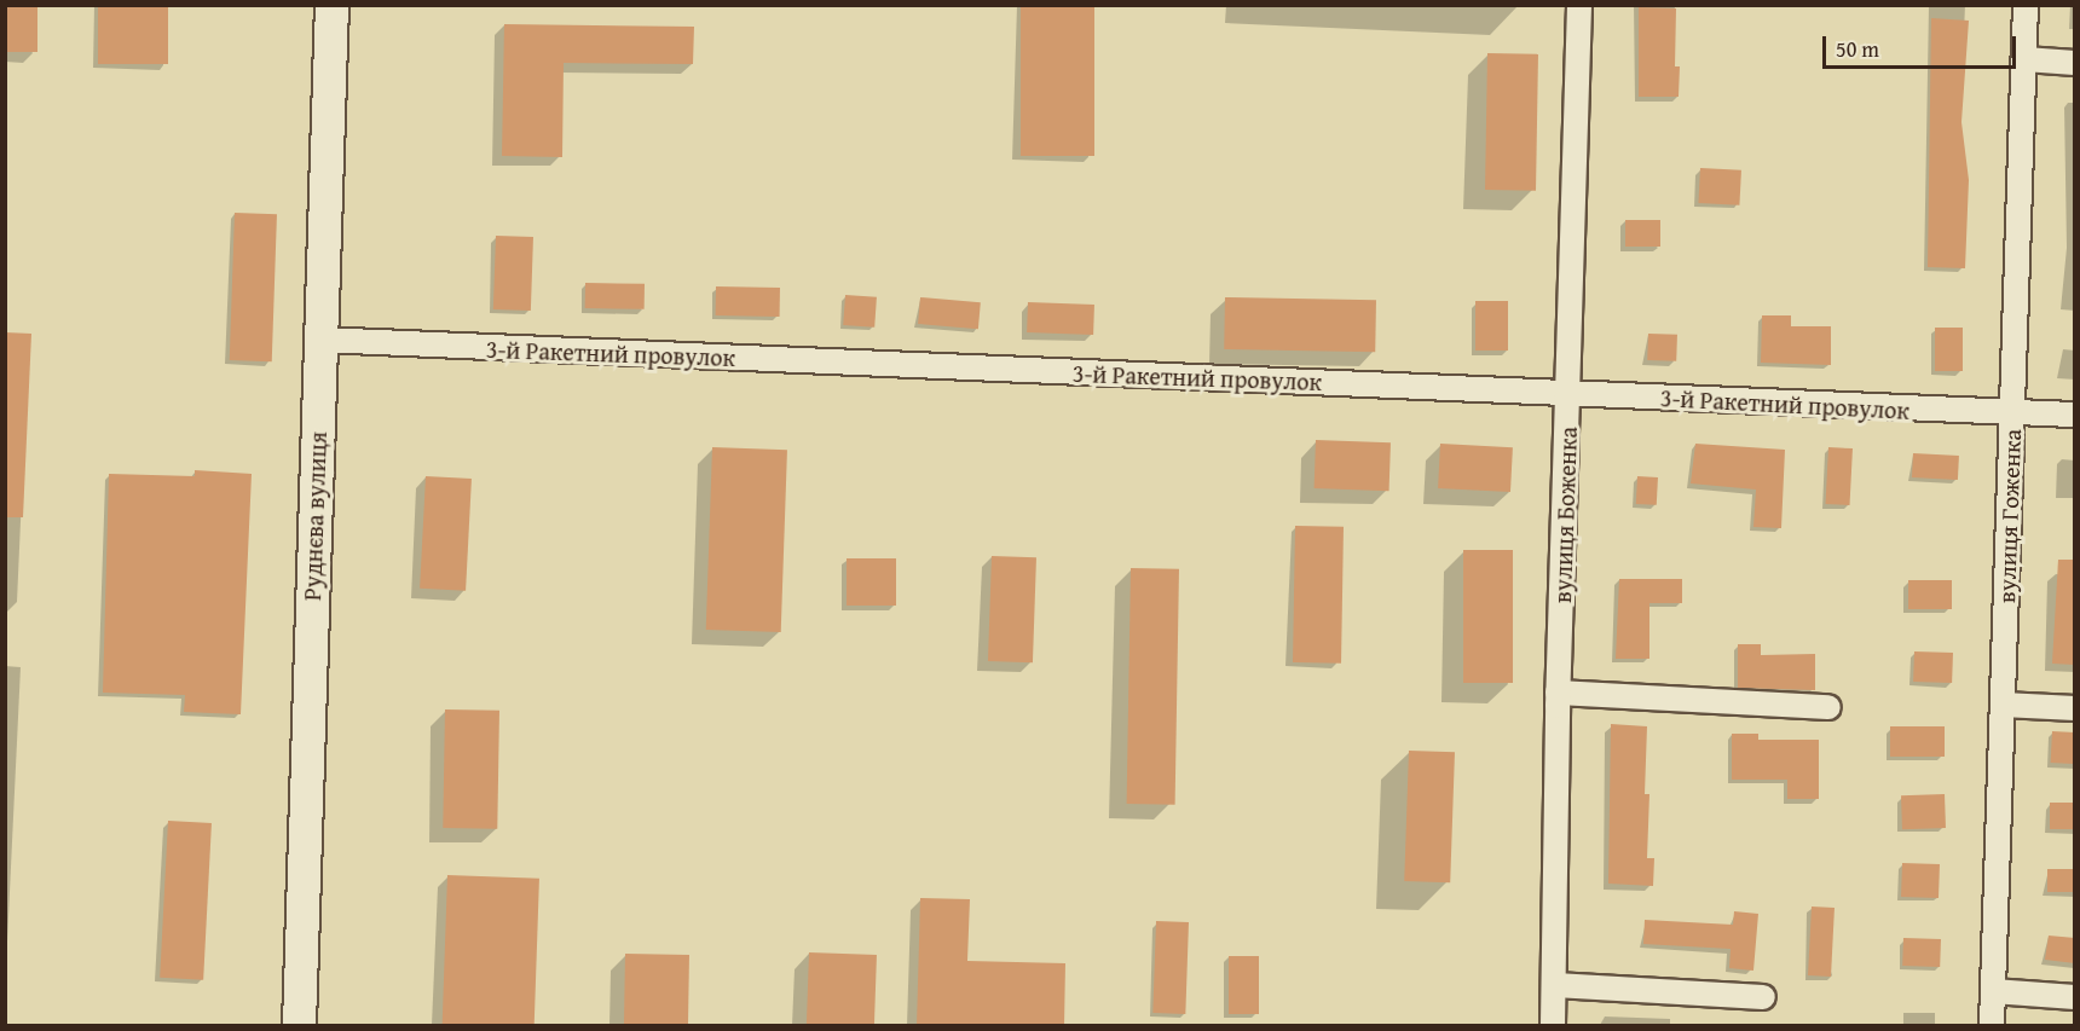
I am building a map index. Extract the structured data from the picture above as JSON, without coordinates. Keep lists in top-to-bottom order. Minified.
{"streets":{"street":["3-й Ракетний провулок","вулиця Боженка","Руднєва вулиця","вулиця Гоженка"]},"crossings":[["3-й Ракетний провулок","вулиця Боженка"],["3-й Ракетний провулок","Руднєва вулиця"],["3-й Ракетний провулок","вулиця Гоженка"]],"scale_bar":"50 m"}
